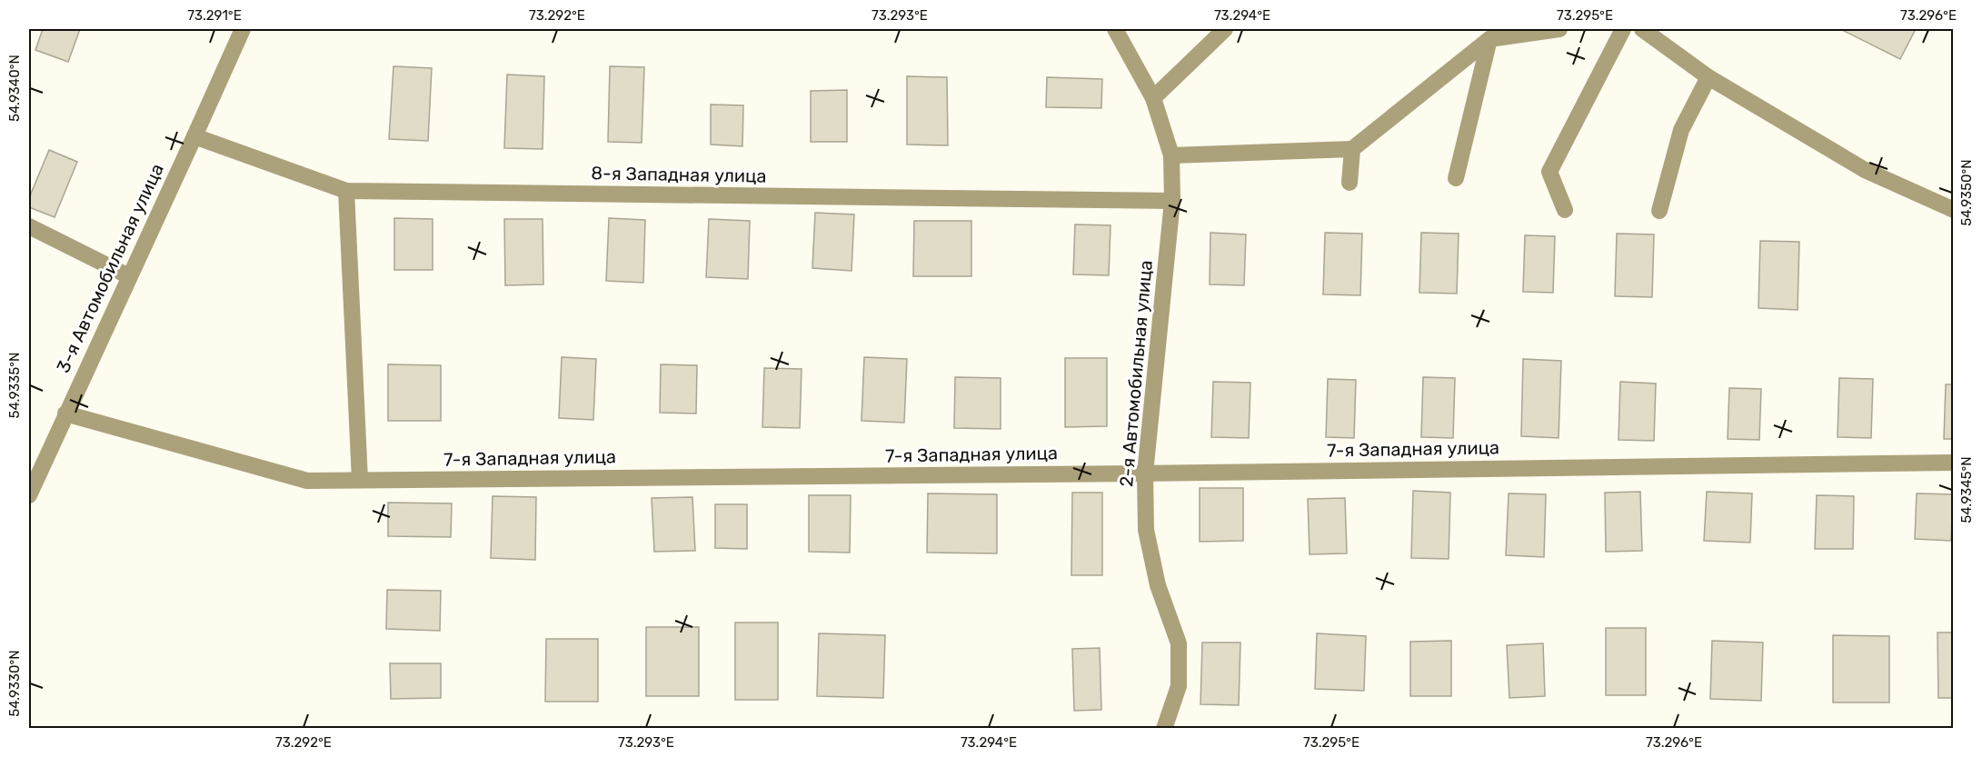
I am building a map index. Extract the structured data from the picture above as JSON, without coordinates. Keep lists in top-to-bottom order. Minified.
{"streets":{"street":["8-я Западная улица","3-я Автомобильная улица","2-я Автомобильная улица","7-я Западная улица"]},"crossings":[["8-я Западная улица","3-я Автомобильная улица"],["8-я Западная улица","2-я Автомобильная улица"],["3-я Автомобильная улица","7-я Западная улица"],["2-я Автомобильная улица","7-я Западная улица"]],"coordinates":["73.291°E","73.292°E","73.293°E","73.294°E","73.295°E","73.296°E","54.9340°N","54.9350°N","54.9335°N","54.9345°N","54.9330°N"]}
